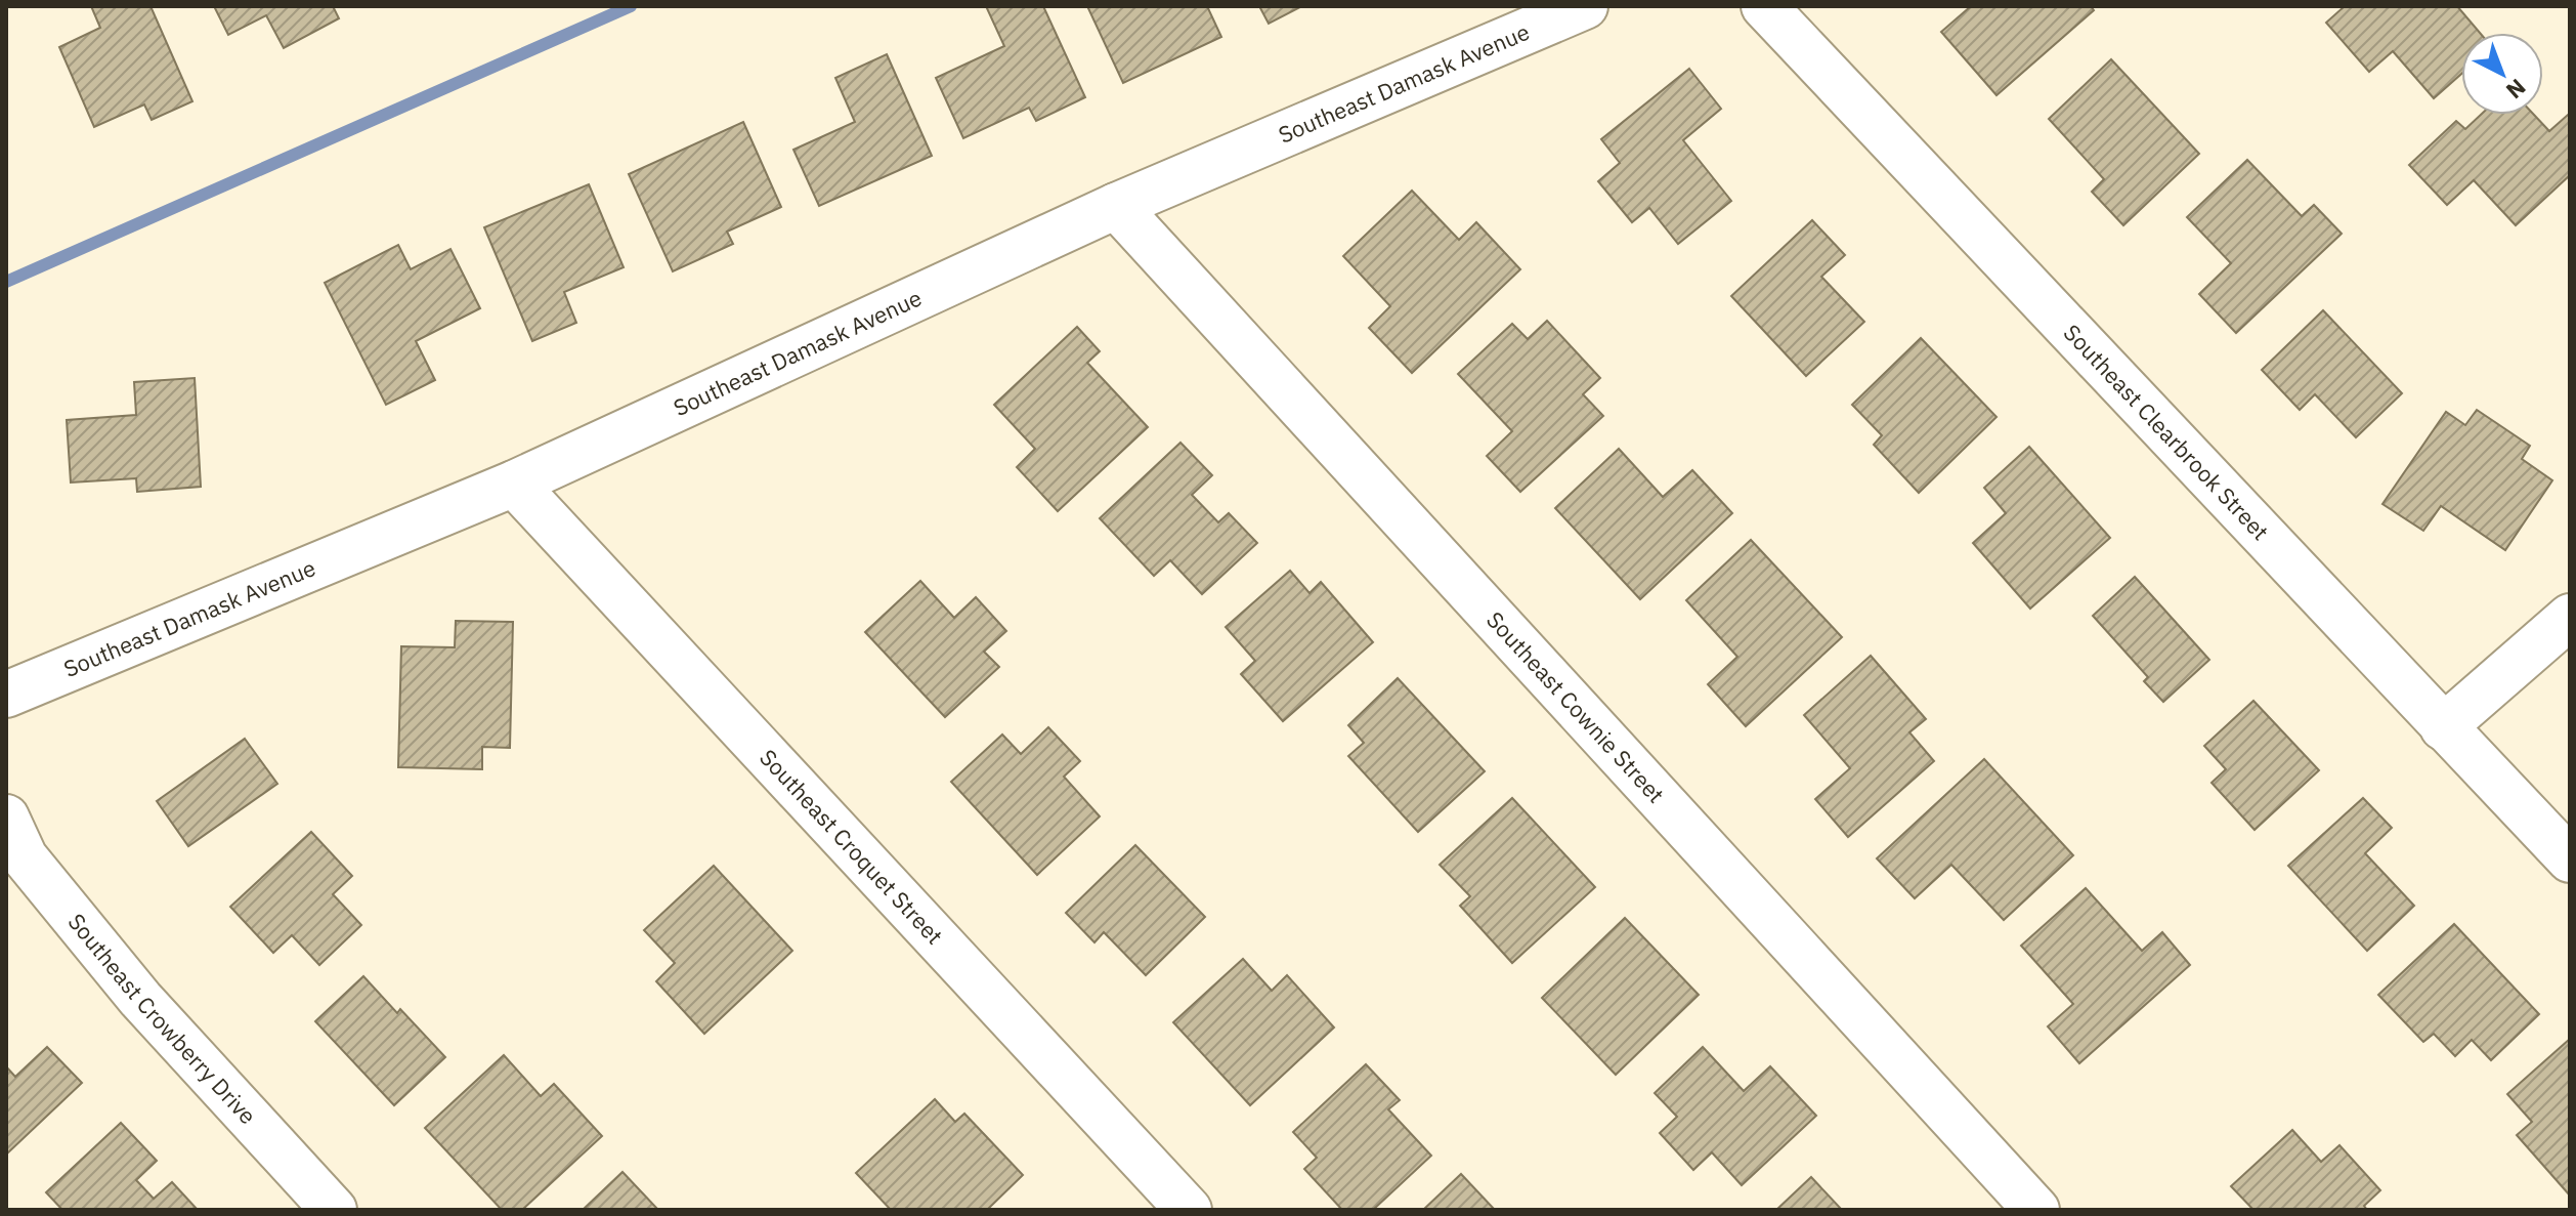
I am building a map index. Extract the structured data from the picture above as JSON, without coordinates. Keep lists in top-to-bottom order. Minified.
{"streets":{"street":["Southeast Damask Avenue","Southeast Clearbrook Street","Southeast Cownie Street","Southeast Croquet Street","Southeast Crowberry Drive"]},"crossings":[["Southeast Damask Avenue","Southeast Cownie Street"],["Southeast Damask Avenue","Southeast Croquet Street"]],"north":"bottom right"}
